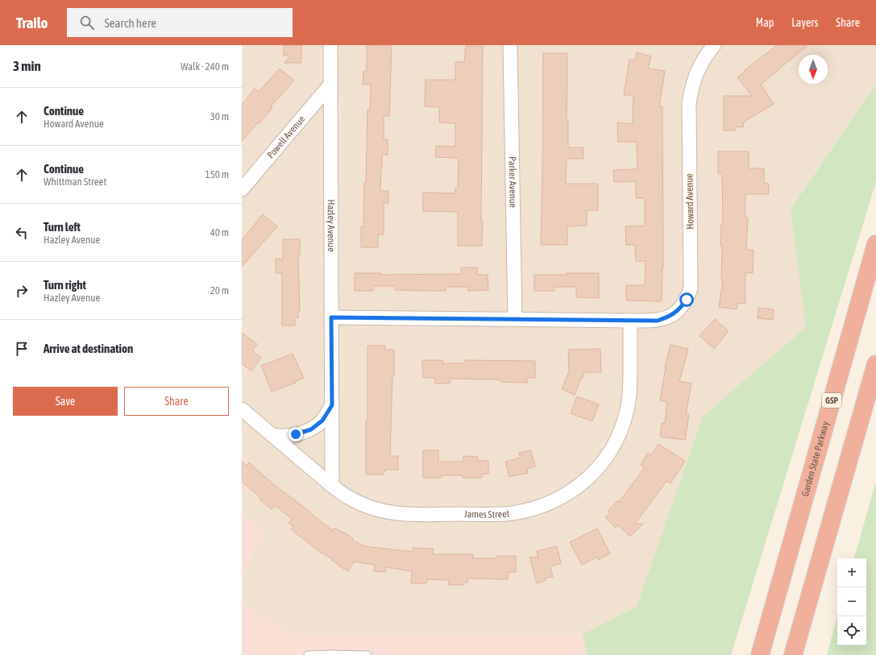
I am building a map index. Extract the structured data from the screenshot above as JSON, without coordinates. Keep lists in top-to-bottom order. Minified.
{"streets":{"highway":["GSP","Garden State Parkway"],"street":["Powell Avenue","Parker Avenue","Howard Avenue","Hazley Avenue","James Street"]},"crossings":[["Powell Avenue","Hazley Avenue"],["Parker Avenue","Howard Avenue"],["Howard Avenue","Hazley Avenue"],["Howard Avenue","James Street"],["Hazley Avenue","James Street"]],"north":"bottom","page":{"header":"Trailo","search":"Search here","nav":["Map","Layers","Share"],"heading":["3 min","Walk · 240 m"],"list":[["Continue","Howard Avenue","30 m"],["Continue","Whittman Street","150 m"],["Turn left","Hazley Avenue","40 m"],["Turn right","Hazley Avenue","20 m"],"Arrive at destination"],"buttons":["Save","Share"],"map_buttons":["+","−"]}}
